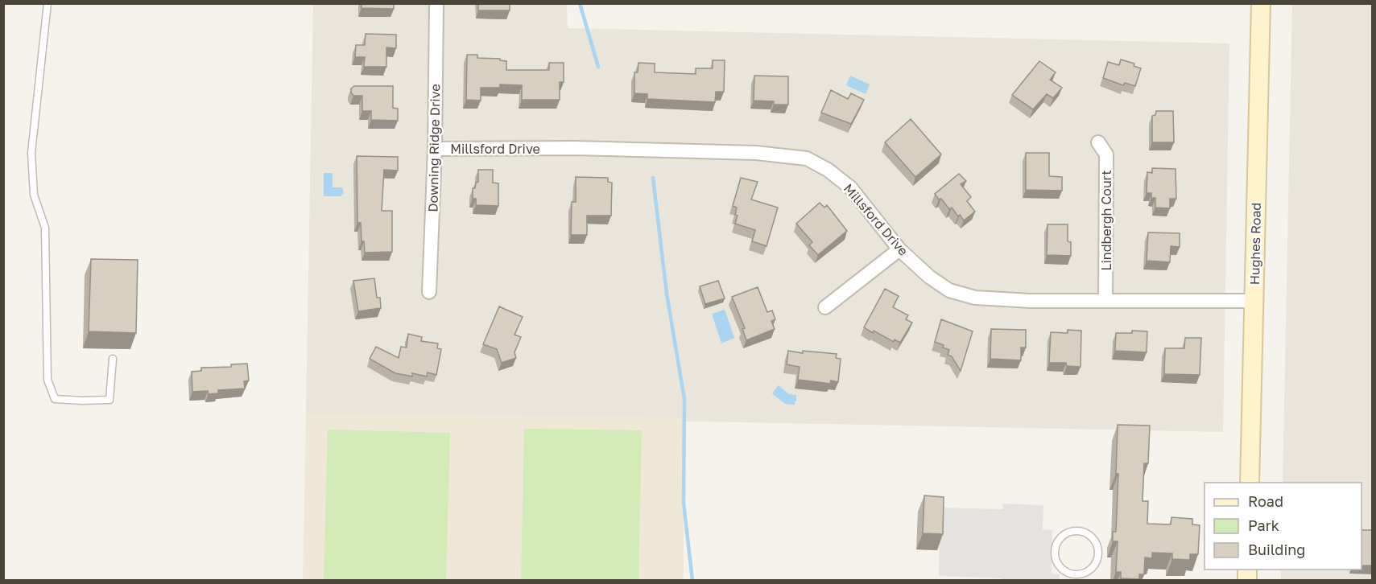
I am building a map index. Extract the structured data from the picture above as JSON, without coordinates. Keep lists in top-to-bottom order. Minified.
{"streets":{"main road":["Hughes Road"],"street":["Downing Ridge Drive","Millsford Drive","Lindbergh Court"]},"crossings":[["Downing Ridge Drive","Millsford Drive"],["Millsford Drive","Lindbergh Court"],["Millsford Drive","Hughes Road"]],"legend":["Road","Park","Building"]}
